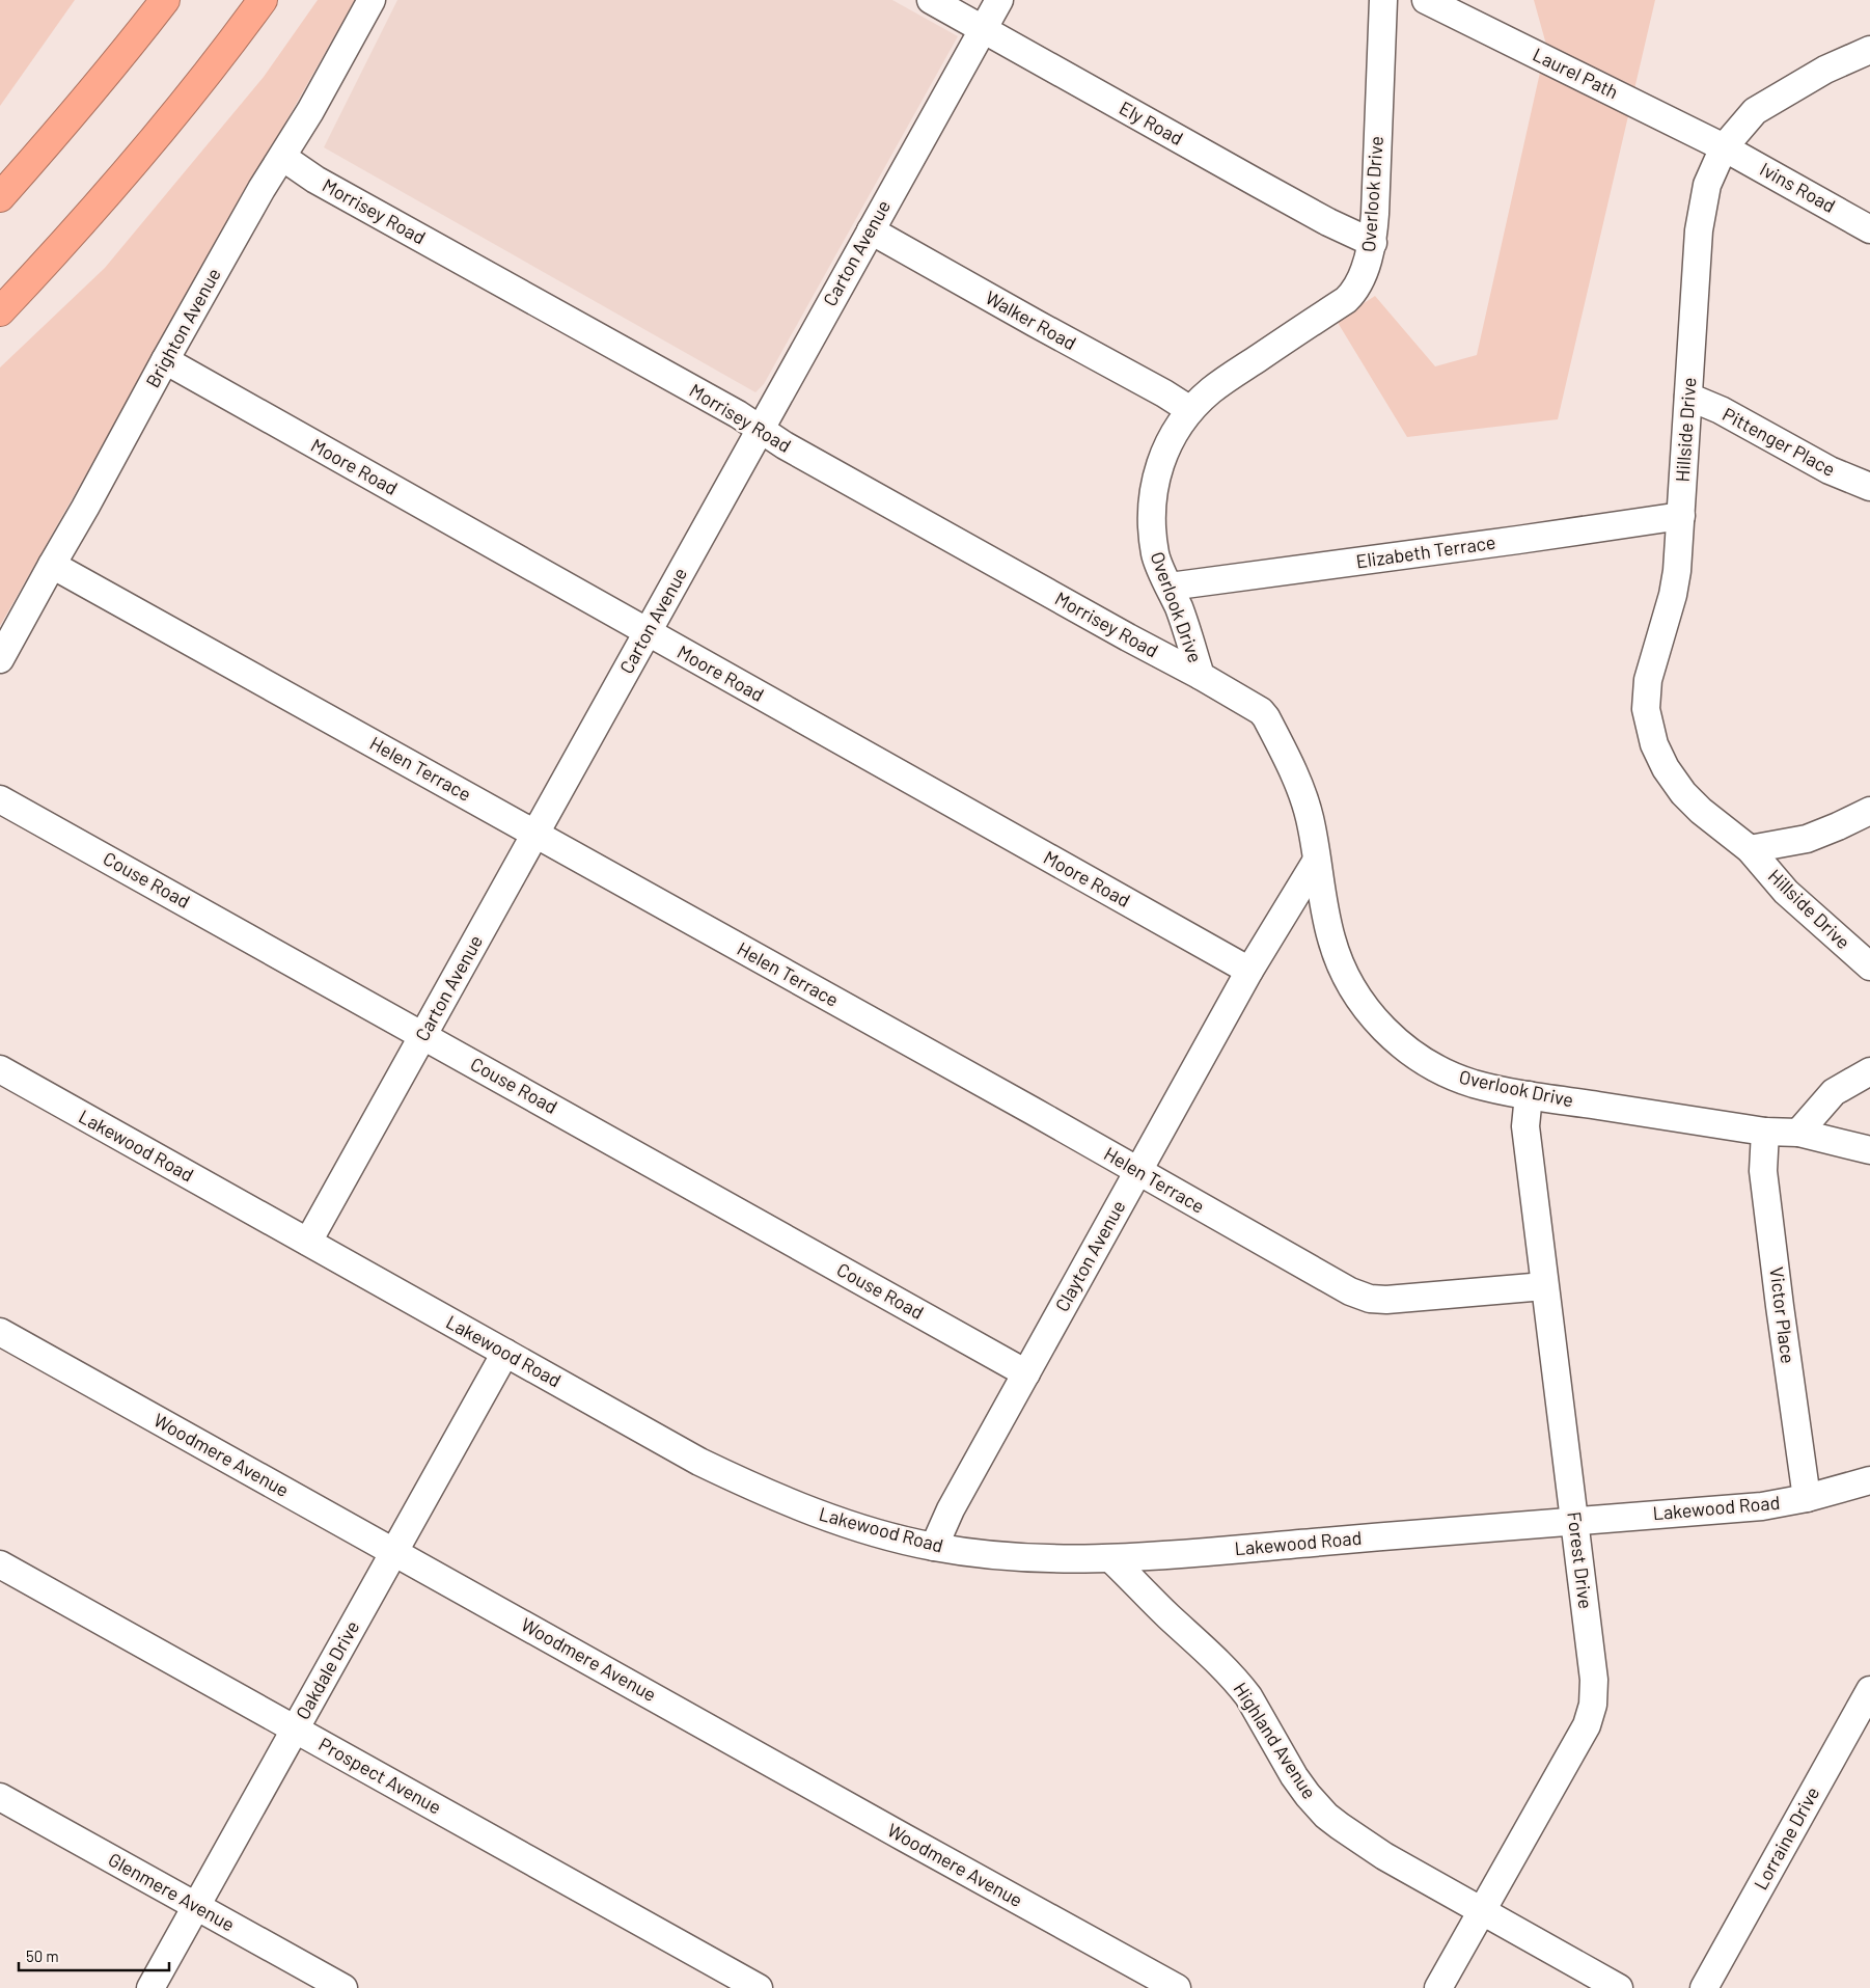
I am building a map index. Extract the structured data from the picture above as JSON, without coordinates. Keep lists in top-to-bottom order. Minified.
{"streets":{"street":["Laurel Path","Ely Road","Ivins Road","Overlook Drive","Morrisey Road","Carton Avenue","Walker Road","Brighton Avenue","Hillside Drive","Pittenger Place","Moore Road","Elizabeth Terrace","Helen Terrace","Couse Road","Lakewood Road","Clayton Avenue","Victor Place","Woodmere Avenue","Forest Drive","Oakdale Drive","Highland Avenue","Prospect Avenue","Lorraine Drive","Glenmere Avenue"]},"crossings":[["Laurel Path","Ivins Road"],["Laurel Path","Hillside Drive"],["Ely Road","Overlook Drive"],["Ely Road","Carton Avenue"],["Ivins Road","Hillside Drive"],["Overlook Drive","Morrisey Road"],["Overlook Drive","Walker Road"],["Overlook Drive","Elizabeth Terrace"],["Overlook Drive","Clayton Avenue"],["Overlook Drive","Victor Place"],["Overlook Drive","Forest Drive"],["Morrisey Road","Carton Avenue"],["Morrisey Road","Brighton Avenue"],["Carton Avenue","Walker Road"],["Carton Avenue","Moore Road"],["Carton Avenue","Helen Terrace"],["Carton Avenue","Couse Road"],["Carton Avenue","Lakewood Road"],["Brighton Avenue","Moore Road"],["Brighton Avenue","Helen Terrace"],["Hillside Drive","Pittenger Place"],["Hillside Drive","Elizabeth Terrace"],["Moore Road","Clayton Avenue"],["Helen Terrace","Clayton Avenue"],["Helen Terrace","Forest Drive"],["Couse Road","Clayton Avenue"],["Lakewood Road","Clayton Avenue"],["Lakewood Road","Victor Place"],["Lakewood Road","Forest Drive"],["Lakewood Road","Oakdale Drive"],["Lakewood Road","Highland Avenue"],["Woodmere Avenue","Oakdale Drive"],["Forest Drive","Highland Avenue"],["Oakdale Drive","Prospect Avenue"],["Oakdale Drive","Glenmere Avenue"]],"scale_bar":"50 m"}
